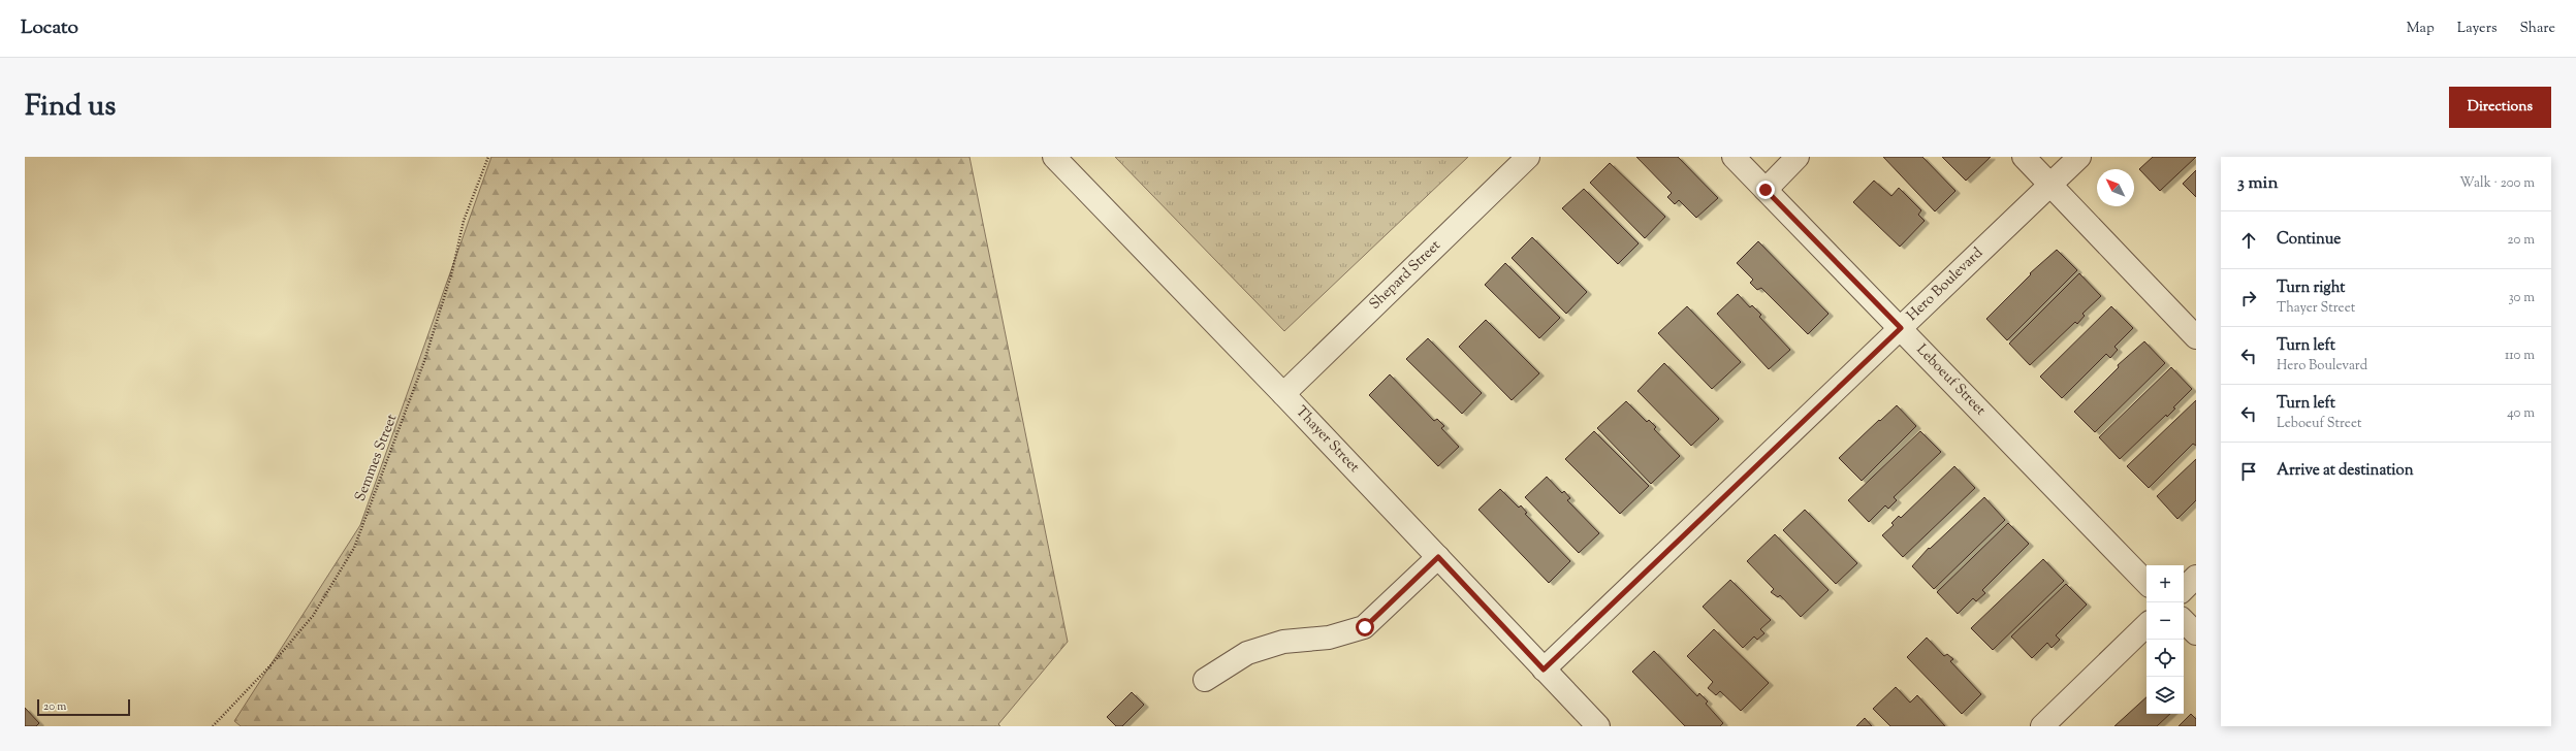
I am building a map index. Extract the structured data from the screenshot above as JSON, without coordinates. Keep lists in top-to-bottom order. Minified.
{"streets":{"street":["Shepard Street","Hero Boulevard","Leboeuf Street","Thayer Street"],"path":["Semmes Street"]},"crossings":[["Shepard Street","Thayer Street"],["Hero Boulevard","Leboeuf Street"],["Hero Boulevard","Thayer Street"]],"scale_bar":"20 m","north":"top left","page":{"header":"Locato","nav":["Map","Layers","Share"],"title":"Find us","buttons":"Directions","heading":["3 min","Walk · 200 m"],"list":[["Continue","20 m"],["Turn right","Thayer Street","30 m"],["Turn left","Hero Boulevard","110 m"],["Turn left","Leboeuf Street","40 m"],"Arrive at destination"],"map_buttons":["+","−"],"scale":"20 m"}}
